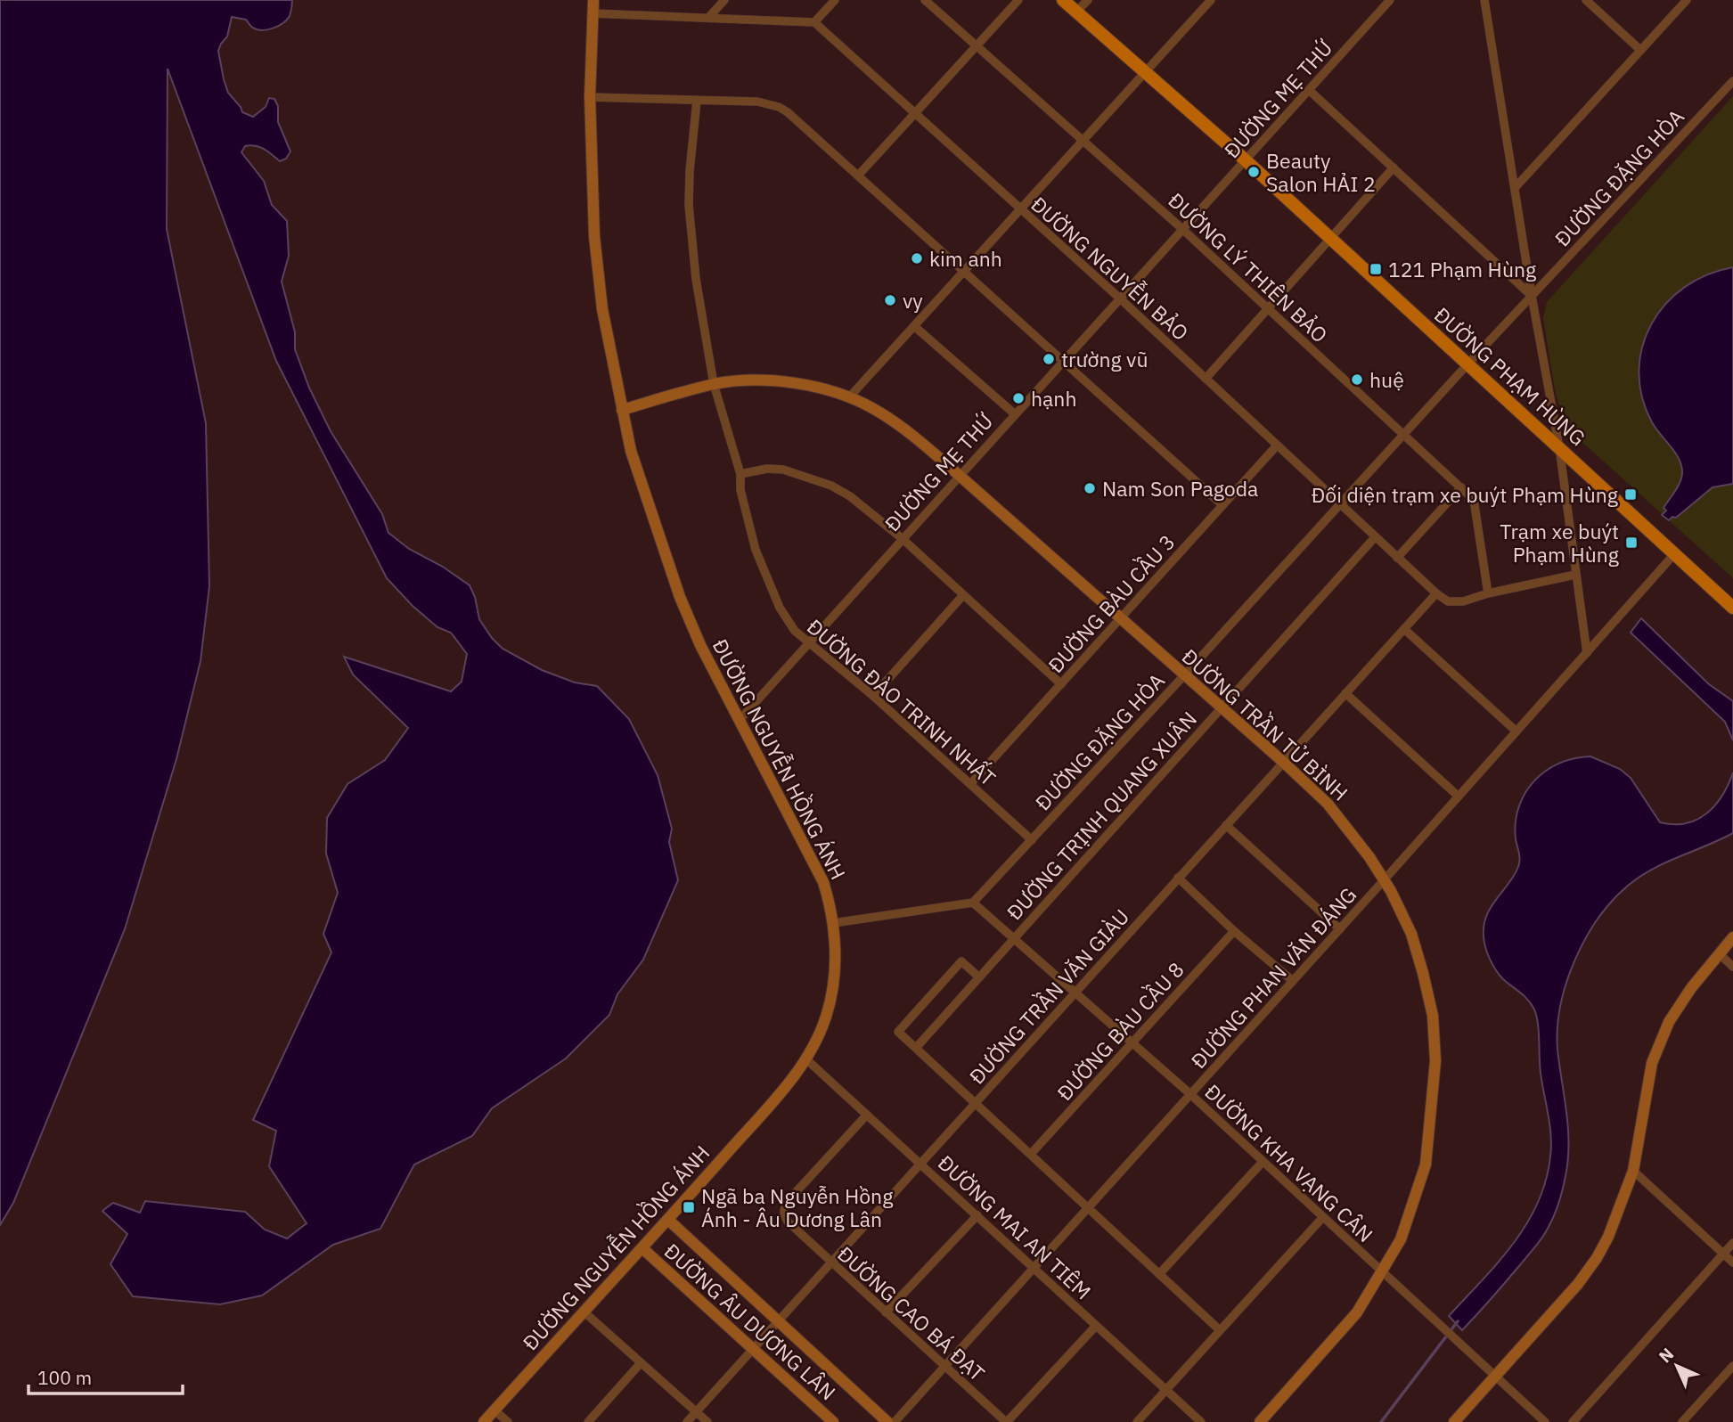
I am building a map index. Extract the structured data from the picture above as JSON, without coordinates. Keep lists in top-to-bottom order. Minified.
{"streets":{"main road":["ĐƯỜNG PHẠM HÙNG"],"street":["ĐƯỜNG MẸ THỨ","ĐƯỜNG ĐẶNG HÒA","ĐƯỜNG LÝ THIÊN BẢO","ĐƯỜNG NGUYỄN BẢO","ĐƯỜNG BÀU CẦU 3","ĐƯỜNG ĐÀO TRINH NHẤT","ĐƯỜNG TRẦN TỬ BÌNH","ĐƯỜNG NGUYỄN HỒNG ÁNH","ĐƯỜNG TRỊNH QUANG XUÂN","ĐƯỜNG PHAN VĂN ĐÁNG","ĐƯỜNG TRẦN VĂN GIÀU","ĐƯỜNG BÀU CẦU 8","ĐƯỜNG KHA VẠNG CÂN","ĐƯỜNG MAI AN TIÊM","ĐƯỜNG CAO BÁ ĐẠT","ĐƯỜNG ÂU DƯƠNG LÂN"]},"crossings":[["ĐƯỜNG MẸ THỨ","ĐƯỜNG LÝ THIÊN BẢO"],["ĐƯỜNG MẸ THỨ","ĐƯỜNG NGUYỄN BẢO"],["ĐƯỜNG MẸ THỨ","ĐƯỜNG PHẠM HÙNG"],["ĐƯỜNG MẸ THỨ","ĐƯỜNG ĐÀO TRINH NHẤT"],["ĐƯỜNG MẸ THỨ","ĐƯỜNG TRẦN TỬ BÌNH"],["ĐƯỜNG MẸ THỨ","ĐƯỜNG NGUYỄN HỒNG ÁNH"],["ĐƯỜNG ĐẶNG HÒA","ĐƯỜNG LÝ THIÊN BẢO"],["ĐƯỜNG ĐẶNG HÒA","ĐƯỜNG NGUYỄN BẢO"],["ĐƯỜNG ĐẶNG HÒA","ĐƯỜNG PHẠM HÙNG"],["ĐƯỜNG ĐẶNG HÒA","ĐƯỜNG ĐÀO TRINH NHẤT"],["ĐƯỜNG ĐẶNG HÒA","ĐƯỜNG TRẦN TỬ BÌNH"],["ĐƯỜNG ĐẶNG HÒA","ĐƯỜNG KHA VẠNG CÂN"],["ĐƯỜNG LÝ THIÊN BẢO","ĐƯỜNG NGUYỄN BẢO"],["ĐƯỜNG NGUYỄN BẢO","ĐƯỜNG BÀU CẦU 3"],["ĐƯỜNG NGUYỄN BẢO","ĐƯỜNG TRỊNH QUANG XUÂN"],["ĐƯỜNG NGUYỄN BẢO","ĐƯỜNG TRẦN VĂN GIÀU"],["ĐƯỜNG PHẠM HÙNG","ĐƯỜNG PHAN VĂN ĐÁNG"],["ĐƯỜNG BÀU CẦU 3","ĐƯỜNG ĐÀO TRINH NHẤT"],["ĐƯỜNG BÀU CẦU 3","ĐƯỜNG TRẦN TỬ BÌNH"],["ĐƯỜNG ĐÀO TRINH NHẤT","ĐƯỜNG TRẦN TỬ BÌNH"],["ĐƯỜNG TRẦN TỬ BÌNH","ĐƯỜNG NGUYỄN HỒNG ÁNH"],["ĐƯỜNG TRẦN TỬ BÌNH","ĐƯỜNG TRỊNH QUANG XUÂN"],["ĐƯỜNG TRẦN TỬ BÌNH","ĐƯỜNG PHAN VĂN ĐÁNG"],["ĐƯỜNG TRẦN TỬ BÌNH","ĐƯỜNG TRẦN VĂN GIÀU"],["ĐƯỜNG TRẦN TỬ BÌNH","ĐƯỜNG KHA VẠNG CÂN"],["ĐƯỜNG NGUYỄN HỒNG ÁNH","ĐƯỜNG MAI AN TIÊM"],["ĐƯỜNG NGUYỄN HỒNG ÁNH","ĐƯỜNG ÂU DƯƠNG LÂN"],["ĐƯỜNG TRỊNH QUANG XUÂN","ĐƯỜNG KHA VẠNG CÂN"],["ĐƯỜNG PHAN VĂN ĐÁNG","ĐƯỜNG KHA VẠNG CÂN"],["ĐƯỜNG PHAN VĂN ĐÁNG","ĐƯỜNG MAI AN TIÊM"],["ĐƯỜNG PHAN VĂN ĐÁNG","ĐƯỜNG CAO BÁ ĐẠT"],["ĐƯỜNG TRẦN VĂN GIÀU","ĐƯỜNG KHA VẠNG CÂN"],["ĐƯỜNG TRẦN VĂN GIÀU","ĐƯỜNG MAI AN TIÊM"],["ĐƯỜNG TRẦN VĂN GIÀU","ĐƯỜNG CAO BÁ ĐẠT"],["ĐƯỜNG TRẦN VĂN GIÀU","ĐƯỜNG ÂU DƯƠNG LÂN"],["ĐƯỜNG BÀU CẦU 8","ĐƯỜNG KHA VẠNG CÂN"],["ĐƯỜNG MAI AN TIÊM","ĐƯỜNG CAO BÁ ĐẠT"]],"places":{"other":["Beauty Salon HẢI 2","kim anh","vy","trường vũ","huệ","hạnh","Nam Son Pagoda"],"transit":["121 Phạm Hùng","Đối diện trạm xe buýt Phạm Hùng","Trạm xe buýt Phạm Hùng","Ngã ba Nguyễn Hồng Ánh - Âu Dương Lân"]},"scale_bar":"100 m","north":"top left"}
